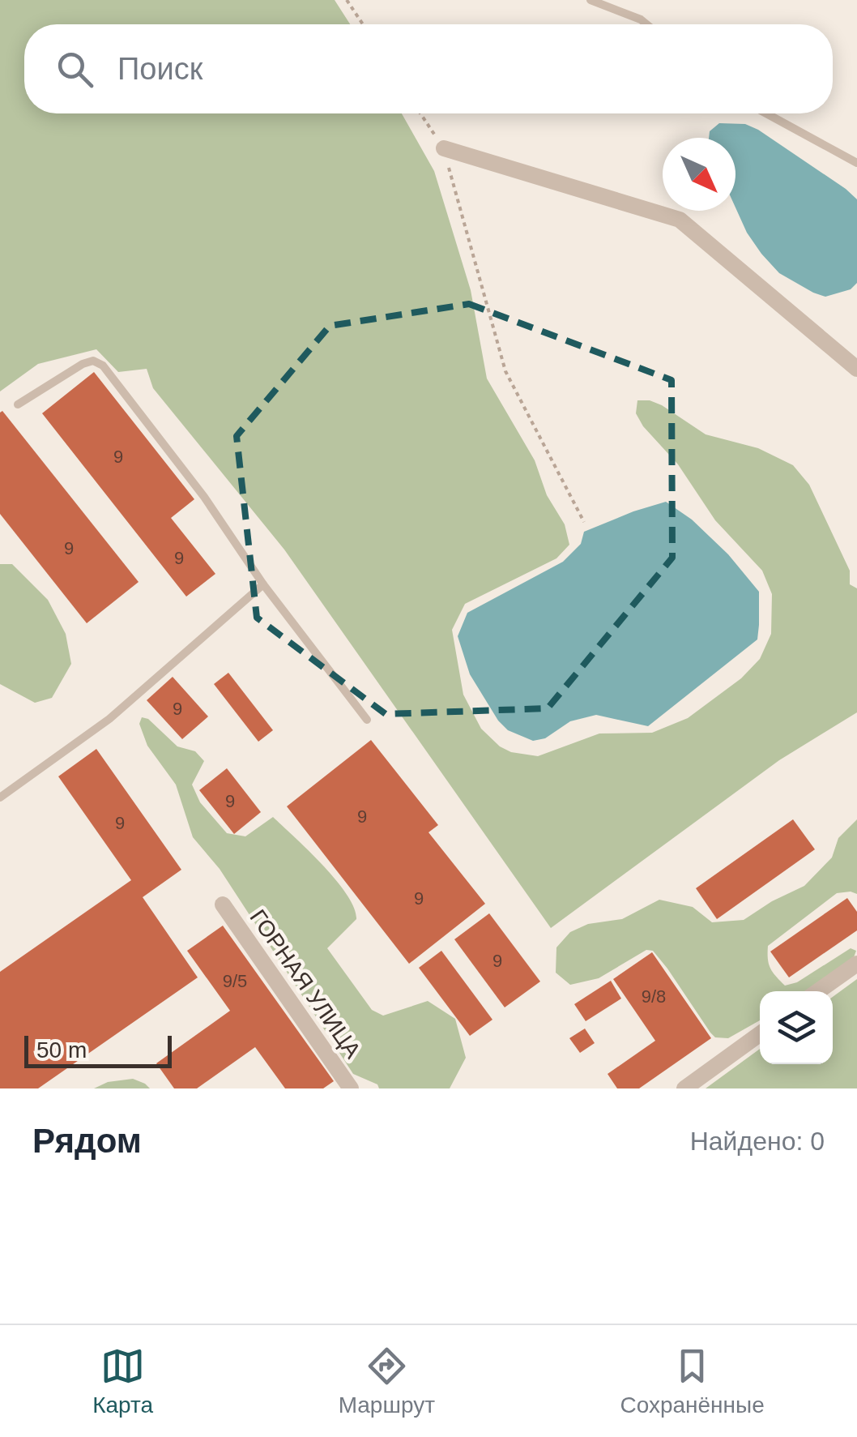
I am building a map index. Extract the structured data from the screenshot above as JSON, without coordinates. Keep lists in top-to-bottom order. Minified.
{"streets":{"street":["ГОРНАЯ УЛИЦА"]},"house_numbers":["9","9","9","9","9","9","9","9","9","9/5","9/8"],"scale_bar":"50 m","north":"bottom right","page":{"search":"Поиск","scale":"50 m","heading":["Рядом","Найдено: 0"],"nav":["Карта","Маршрут","Сохранённые"]}}
